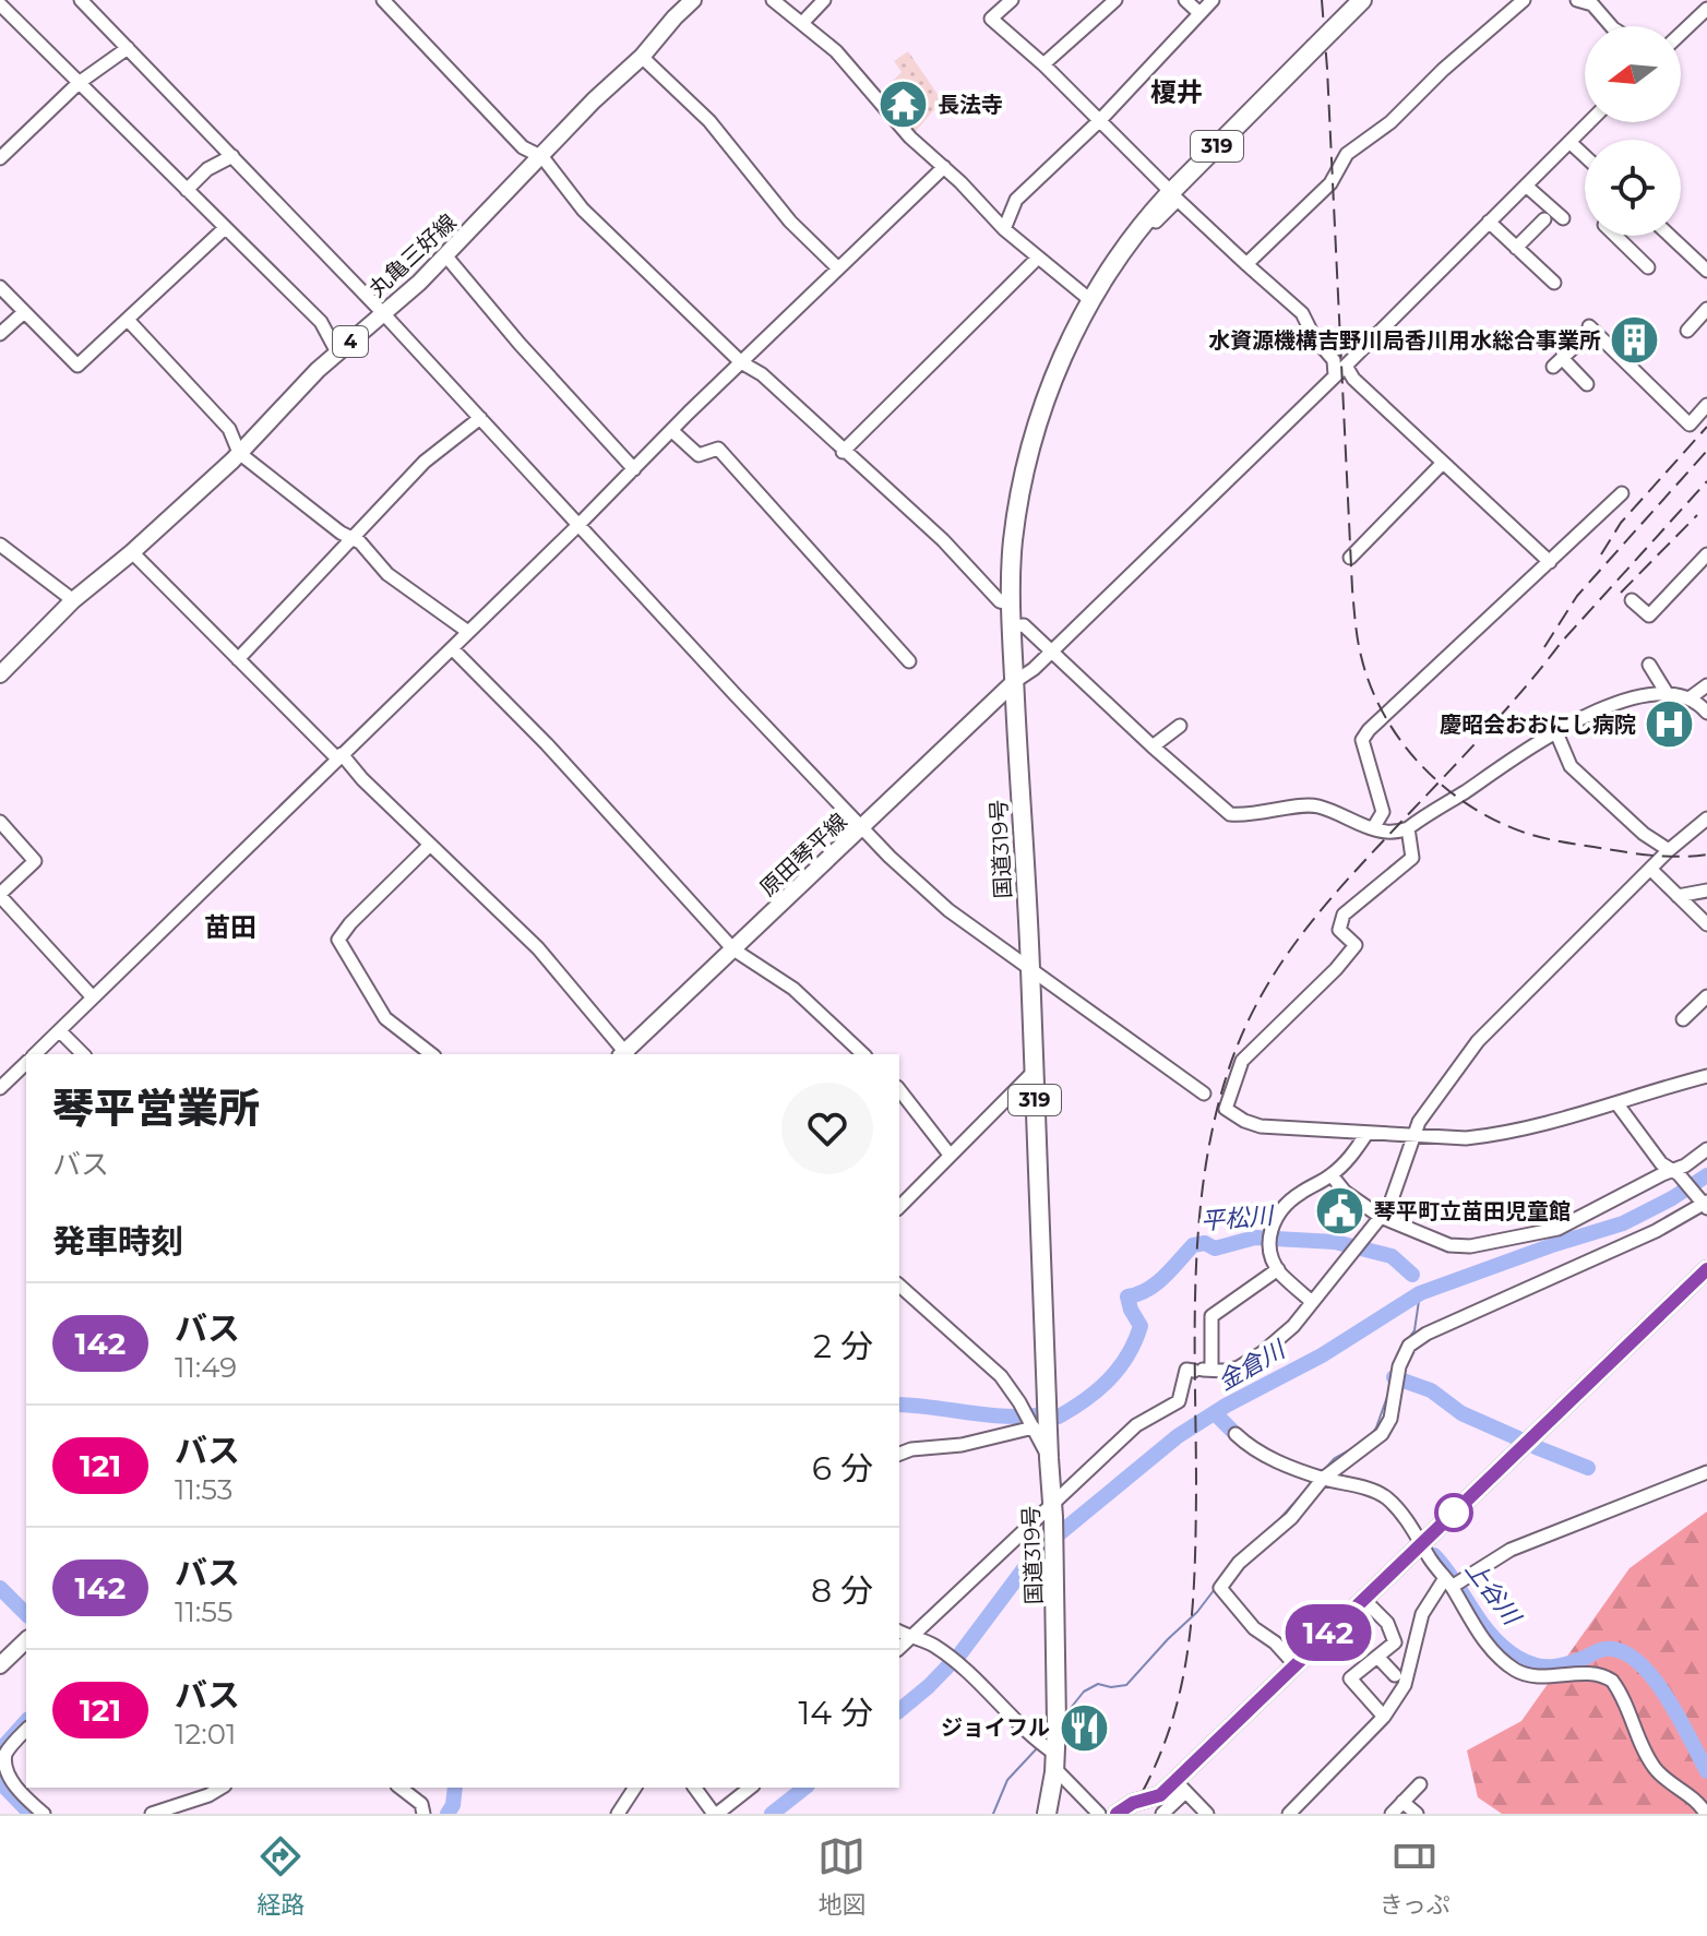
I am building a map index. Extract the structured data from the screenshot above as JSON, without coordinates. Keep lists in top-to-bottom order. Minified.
{"streets":{"highway":["319","国道319号"],"main road":["丸亀三好線","4","原田琴平線"]},"crossings":[["国道319号","原田琴平線"]],"districts":["榎井","苗田"],"water":["平松川","金倉川","上谷川"],"places":{"temple":["長法寺"],"building":["水資源機構吉野川局香川用水総合事業所"],"hospital":["慶昭会おおにし病院"],"public building":["琴平町立苗田児童館"],"restaurant":["ジョイフル"]},"lines":["bus line 142"],"north":"left","page":{"on_map":"142","heading":[["琴平営業所","バス"],"発車時刻"],"list":[{"mark":"142","name":"バス","note":"11:49","value":"2 分"},{"mark":"121","name":"バス","note":"11:53","value":"6 分"},{"mark":"142","name":"バス","note":"11:55","value":"8 分"},{"mark":"121","name":"バス","note":"12:01","value":"14 分"}],"tabs":["経路","地図","きっぷ"]}}
